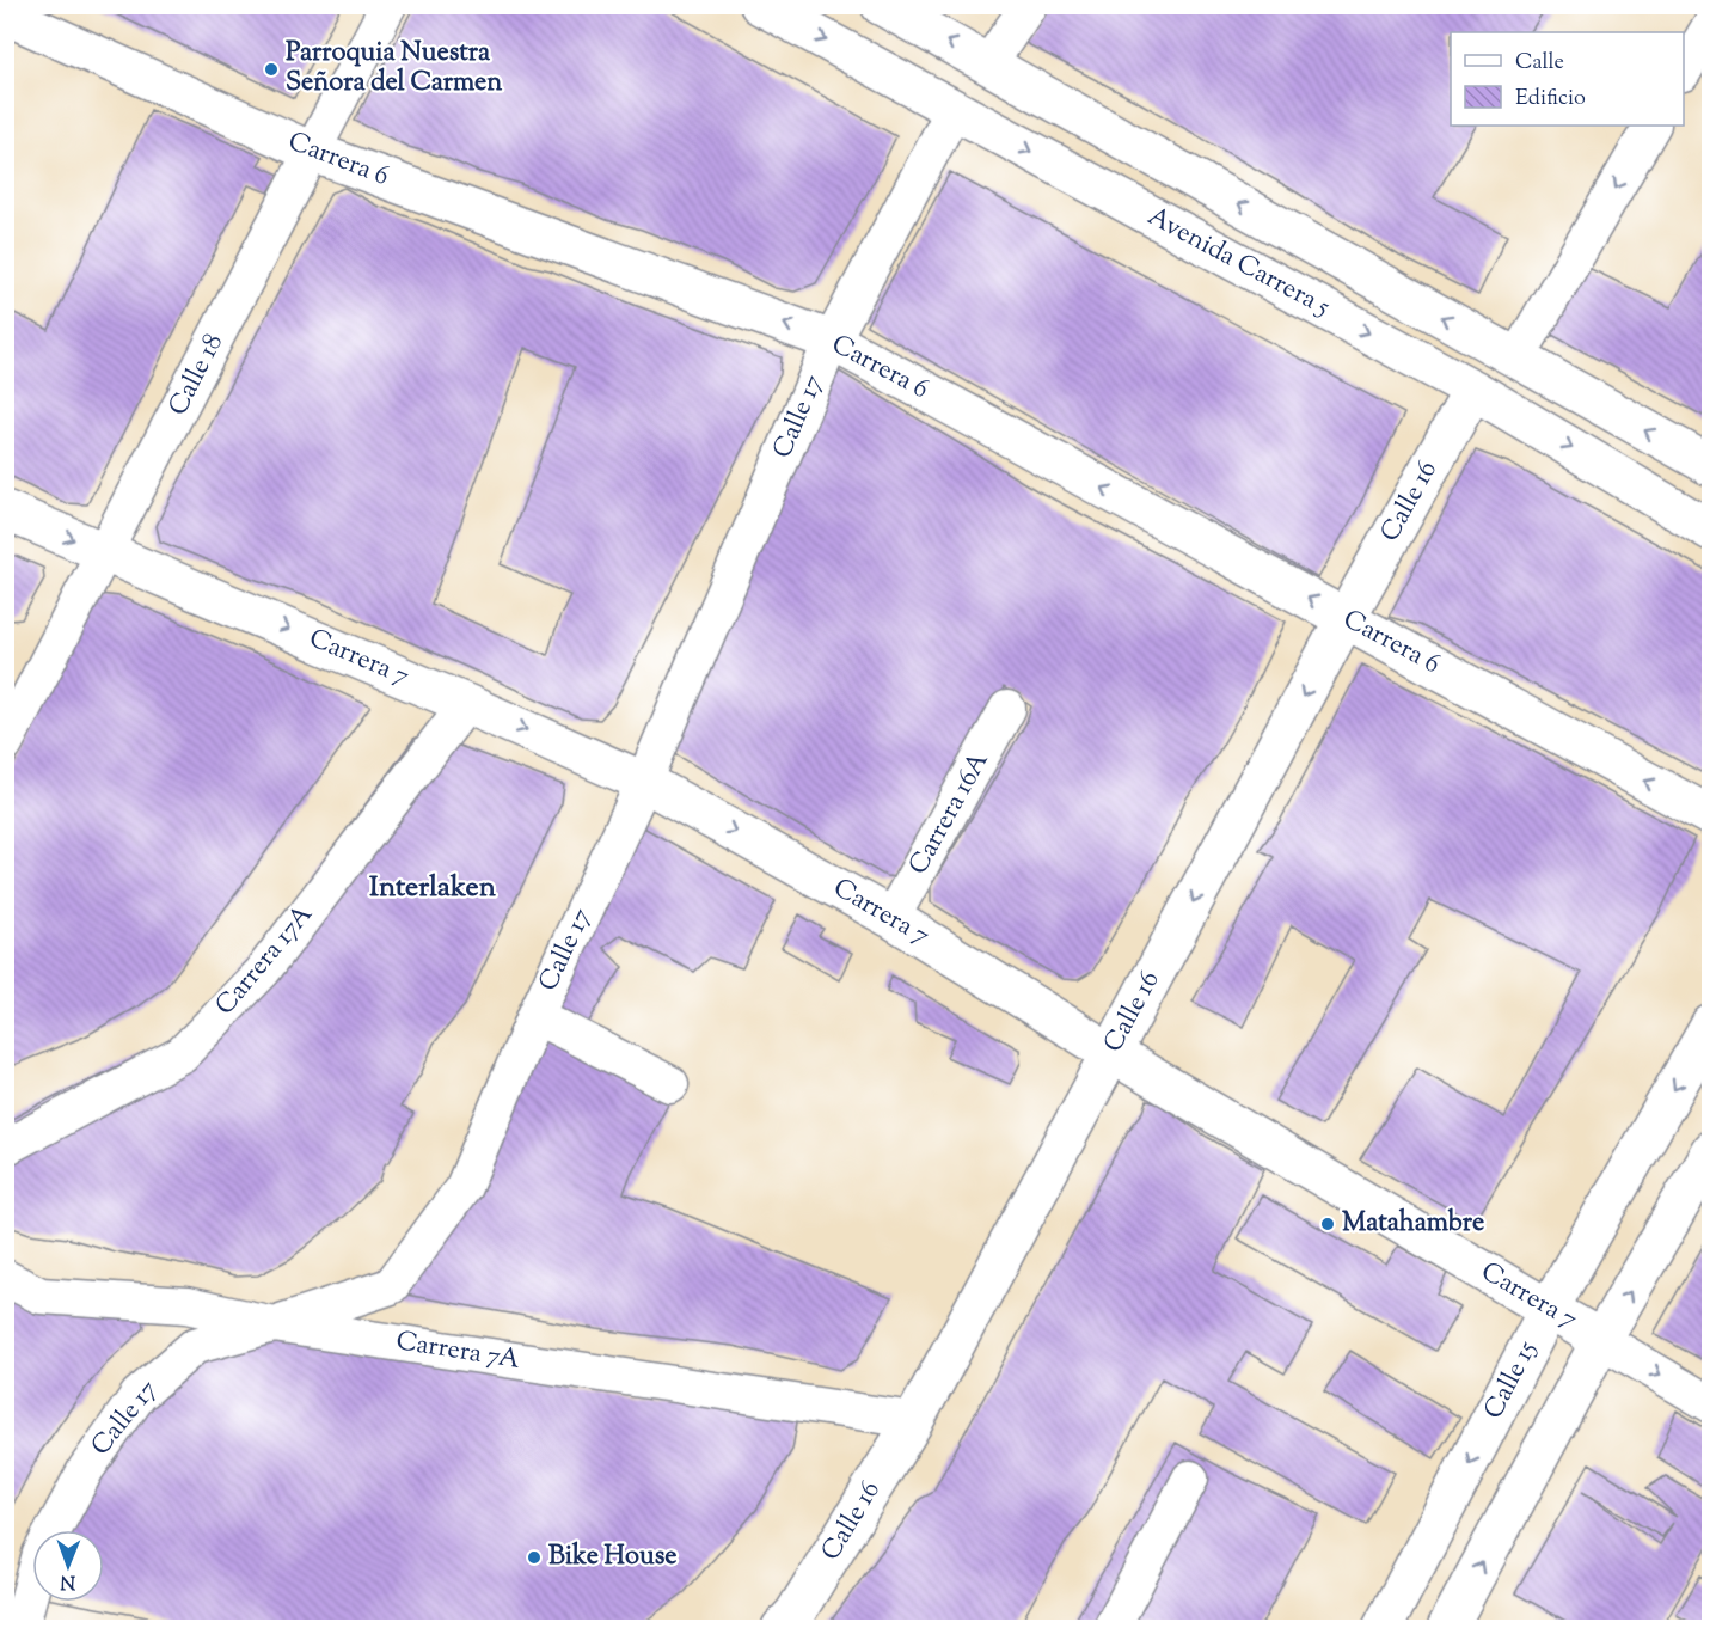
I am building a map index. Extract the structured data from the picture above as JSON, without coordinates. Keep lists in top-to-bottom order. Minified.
{"streets":{"main road":["Carrera 6","Avenida Carrera 5","Calle 16","Carrera 7","Calle 15"],"street":["Calle 18","Calle 17","Carrera 16A","Carrera 17A","Carrera 7A"]},"crossings":[["Carrera 6","Calle 18"],["Carrera 6","Calle 17"],["Carrera 6","Calle 16"],["Avenida Carrera 5","Calle 17"],["Avenida Carrera 5","Calle 16"],["Calle 18","Carrera 7"],["Calle 17","Carrera 7"],["Calle 17","Carrera 7A"],["Calle 16","Carrera 7"],["Calle 16","Carrera 7A"],["Carrera 7","Carrera 16A"],["Carrera 7","Carrera 17A"],["Carrera 7","Calle 15"]],"one_way":["Carrera 6","Carrera 7"],"districts":["Interlaken"],"places":["Parroquia Nuestra Señora del Carmen","Matahambre","Bike House"],"legend":["Calle","Edificio"],"north":"bottom"}
